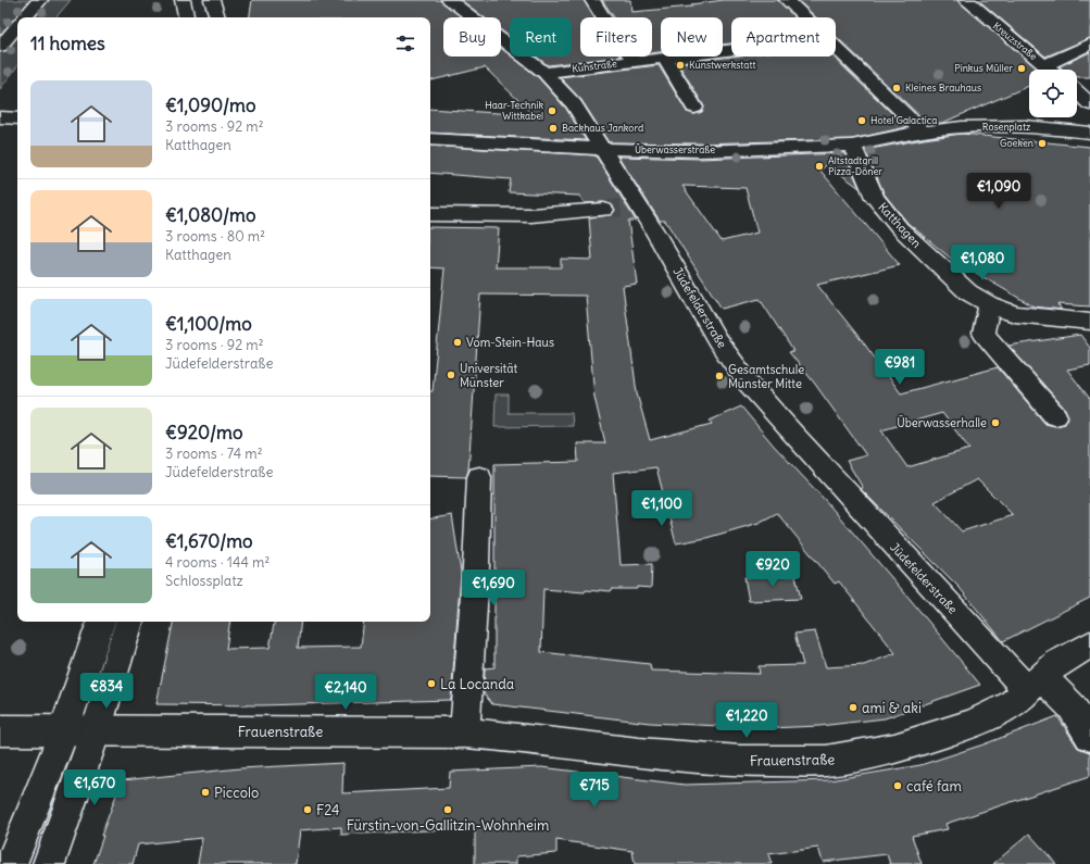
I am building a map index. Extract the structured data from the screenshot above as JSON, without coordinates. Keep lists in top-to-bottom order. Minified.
{"streets":{"street":["Kreuzstraße","Kuhstraße","Rosenplatz","Überwasserstraße","Katthagen","Jüdefelderstraße","Frauenstraße"]},"crossings":[["Kuhstraße","Jüdefelderstraße"],["Rosenplatz","Überwasserstraße"],["Überwasserstraße","Katthagen"],["Überwasserstraße","Jüdefelderstraße"],["Jüdefelderstraße","Frauenstraße"]],"places":["Kunstwerkstatt","Pinkus Müller","Kleines Brauhaus","Haar-Technik Wittkabel","Hotel Galactica","Backhaus Jankord","Goeken","Altstadtgrill Pizza-Döner","Vom-Stein-Haus","Universität Münster","Gesamtschule Münster Mitte","Überwasserhalle","La Locanda","ami & aki","café fam","Piccolo","F24","Fürstin-von-Gallitzin-Wohnheim"],"page":{"chip":["Buy","Rent","Filters","New","Apartment"],"heading":"11 homes","list":[{"name":"€1,090/mo","note":"3 rooms · 92 m² · Katthagen"},{"name":"€1,080/mo","note":"3 rooms · 80 m² · Katthagen"},{"name":"€1,100/mo","note":"3 rooms · 92 m² · Jüdefelderstraße"},{"name":"€920/mo","note":"3 rooms · 74 m² · Jüdefelderstraße"},{"name":"€1,670/mo","note":"4 rooms · 144 m² · Schlossplatz"}],"price":["€1,090","€1,080","€981","€1,100","€920","€1,690","€834","€2,140","€1,220","€1,670","€715"]}}
